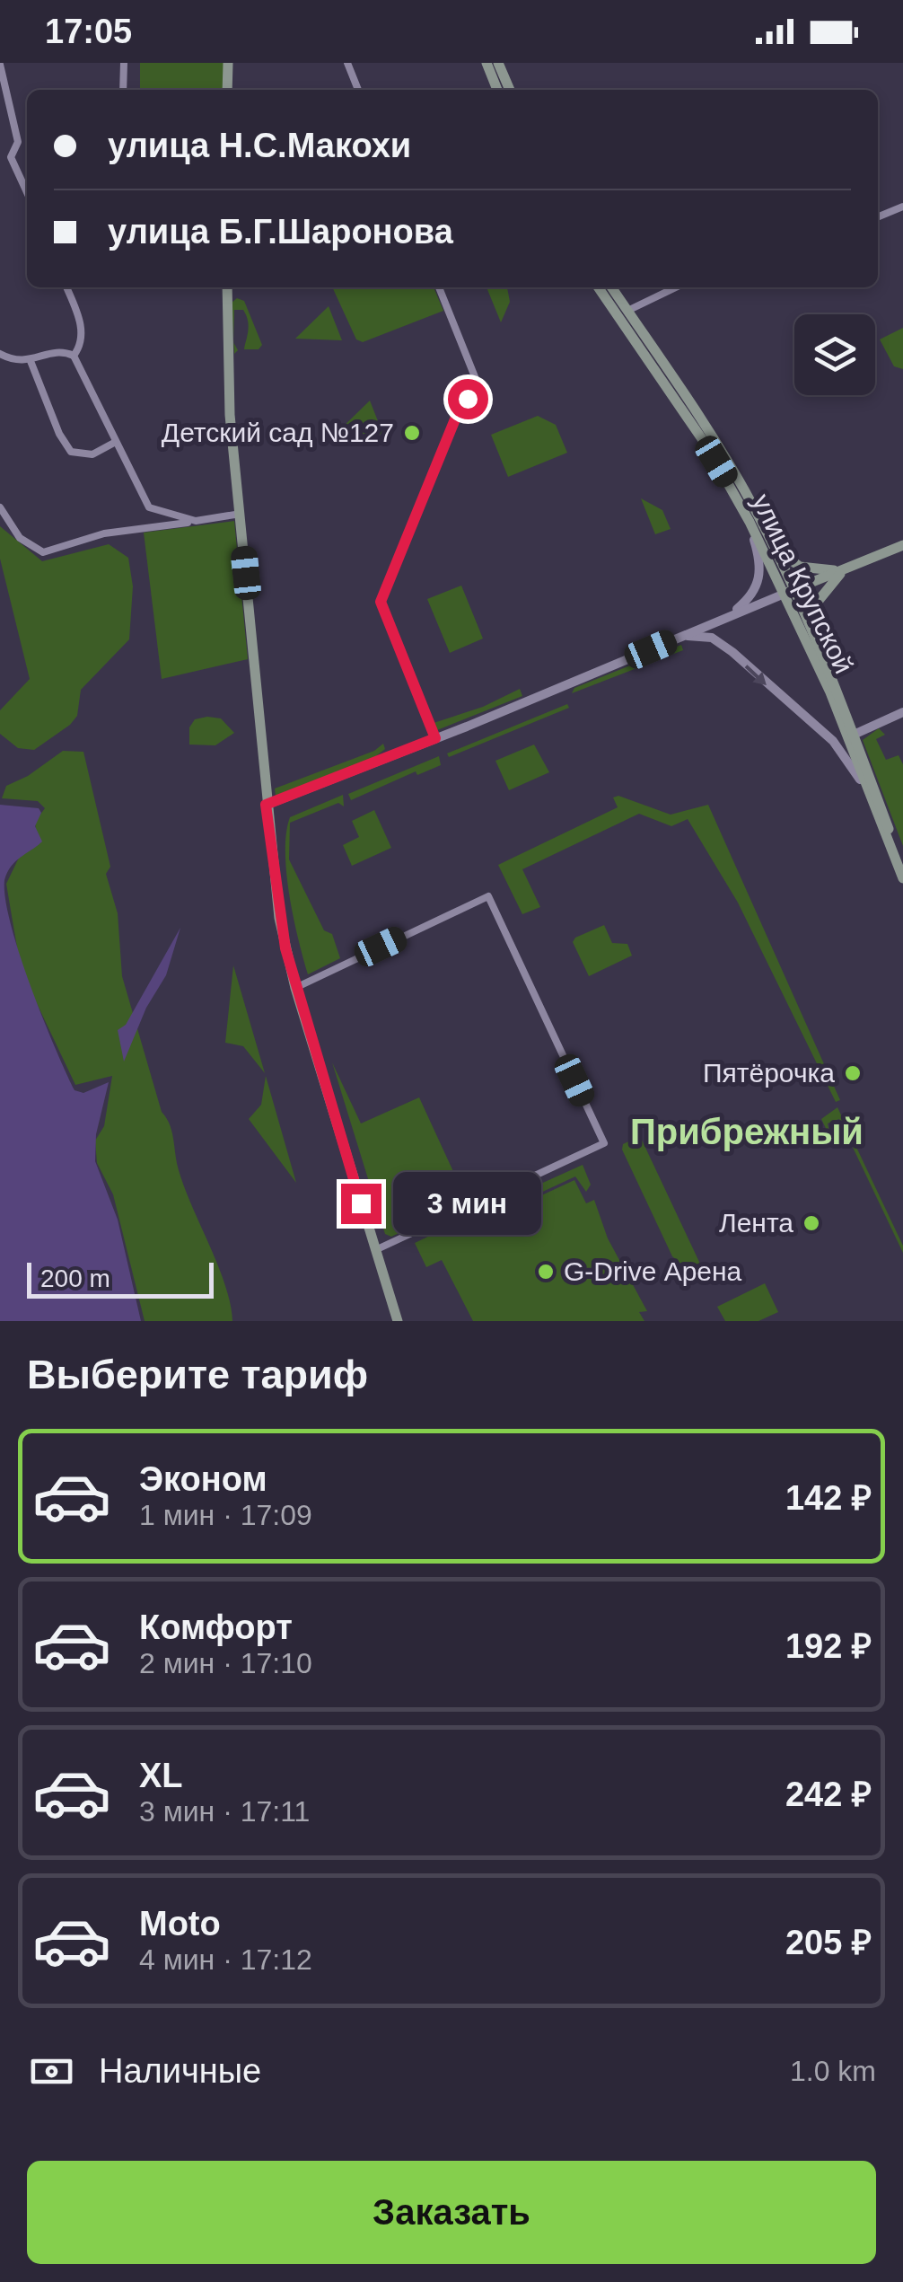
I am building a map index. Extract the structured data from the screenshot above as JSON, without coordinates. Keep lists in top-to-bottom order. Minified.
{"streets":{"main road":["улица Крупской"]},"districts":["Прибрежный"],"places":["Детский сад №127","Пятёрочка","Лента","G-Drive Арена"],"scale_bar":"200 m","page":{"status":"17:05","banner":["улица Н.С.Макохи","улица Б.Г.Шаронова"],"bubble":"3 мин","scale":"200 m","heading":"Выберите тариф","list":[{"name":"Эконом","note":"1 мин · 17:09","value":"142 ₽"},{"name":"Комфорт","note":"2 мин · 17:10","value":"192 ₽"},{"name":"XL","note":"3 мин · 17:11","value":"242 ₽"},{"name":"Moto","note":"4 мин · 17:12","value":"205 ₽"}],"pay":["Наличные","1.0 km"],"buttons":"Заказать"}}
